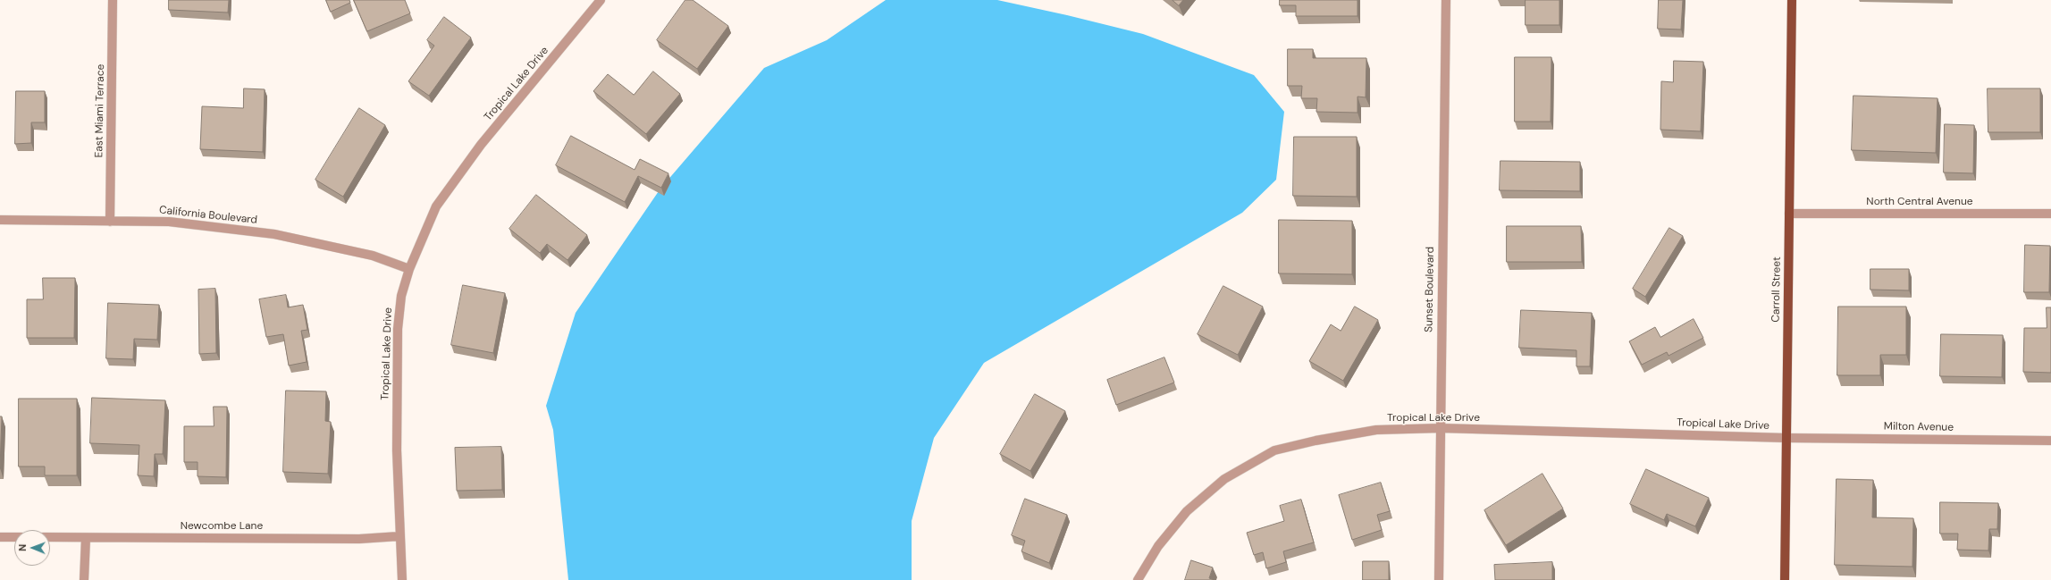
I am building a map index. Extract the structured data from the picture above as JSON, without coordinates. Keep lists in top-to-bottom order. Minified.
{"streets":{"main road":["Carroll Street"],"street":["Tropical Lake Drive","East Miami Terrace","North Central Avenue","California Boulevard","Sunset Boulevard","Milton Avenue","Newcombe Lane"]},"crossings":[["Tropical Lake Drive","California Boulevard"],["Tropical Lake Drive","Sunset Boulevard"],["Tropical Lake Drive","Carroll Street"],["Tropical Lake Drive","Milton Avenue"],["Tropical Lake Drive","Newcombe Lane"],["East Miami Terrace","California Boulevard"],["North Central Avenue","Carroll Street"],["Carroll Street","Milton Avenue"]],"north":"left"}
